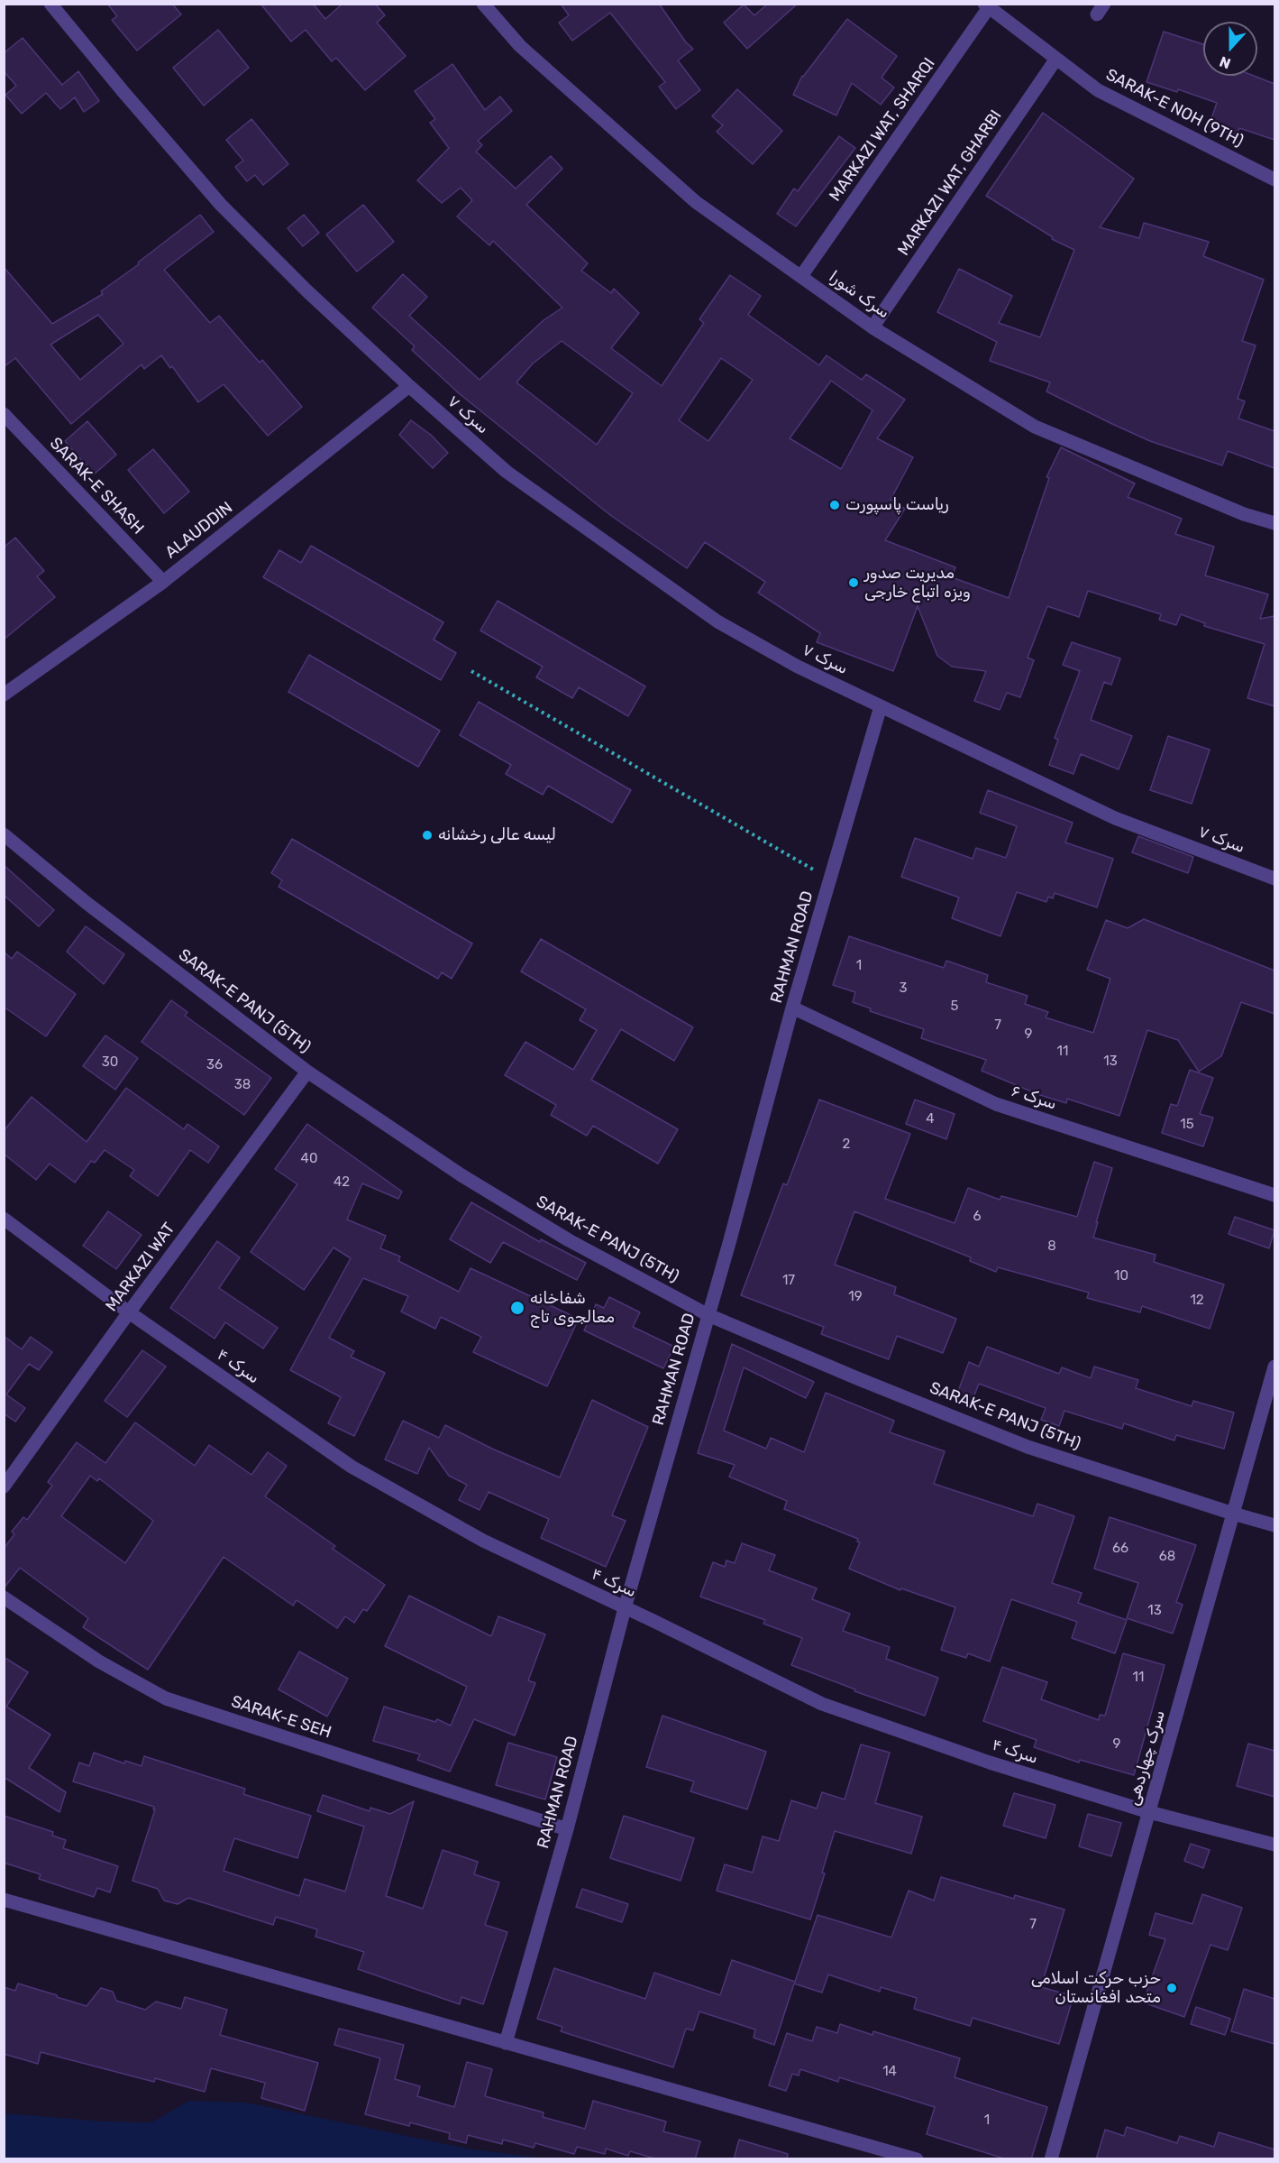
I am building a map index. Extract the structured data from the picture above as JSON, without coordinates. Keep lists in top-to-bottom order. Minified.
{"streets":{"street":["SARAK-E NOH (9TH)","MARKAZI WAT, SHARQI","MARKAZI WAT, GHARBI","سرک شورا","سرک ۷","SARAK-E SHASH","ALAUDDIN","RAHMAN ROAD","SARAK-E PANJ (5TH)","سرک ۶","MARKAZI WAT","سرک ۴","SARAK-E SEH","سرک چهاردهی"]},"crossings":[["SARAK-E NOH (9TH)","MARKAZI WAT, SHARQI"],["SARAK-E NOH (9TH)","MARKAZI WAT, GHARBI"],["MARKAZI WAT, SHARQI","سرک شورا"],["MARKAZI WAT, GHARBI","سرک شورا"],["سرک ۷","ALAUDDIN"],["سرک ۷","RAHMAN ROAD"],["SARAK-E SHASH","ALAUDDIN"],["RAHMAN ROAD","SARAK-E PANJ (5TH)"],["RAHMAN ROAD","سرک ۶"],["RAHMAN ROAD","سرک ۴"],["RAHMAN ROAD","SARAK-E SEH"],["SARAK-E PANJ (5TH)","MARKAZI WAT"],["SARAK-E PANJ (5TH)","سرک چهاردهی"],["MARKAZI WAT","سرک ۴"],["سرک ۴","سرک چهاردهی"]],"places":["ریاست پاسپورت","مدیریت صدور ویزه اتباع خارجی","لیسه عالی رخشانه","شفاخانه معالجوی تاج","حزب حرکت اسلامی متحد افغانستان"],"house_numbers":["1","3","5","7","9","11","13","30","36","38","4","15","2","40","42","6","8","10","17","19","12","66","68","13","11","9","7","14","1"],"north":"bottom"}
